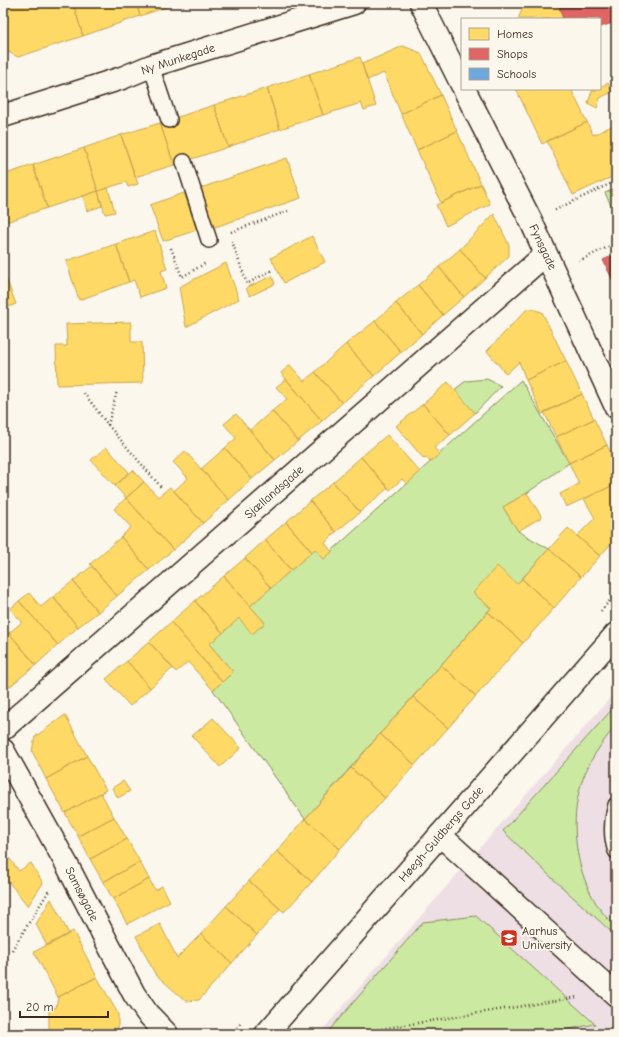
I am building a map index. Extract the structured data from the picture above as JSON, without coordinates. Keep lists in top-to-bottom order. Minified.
{"streets":{"street":["Ny Munkegade","Fynsgade","Sjællandsgade","Høegh-Guldbergs Gade","Samsøgade"]},"crossings":[["Fynsgade","Sjællandsgade"]],"places":{"school or university":["Aarhus University"]},"legend":["Homes","Shops","Schools"],"scale_bar":"20 m"}
